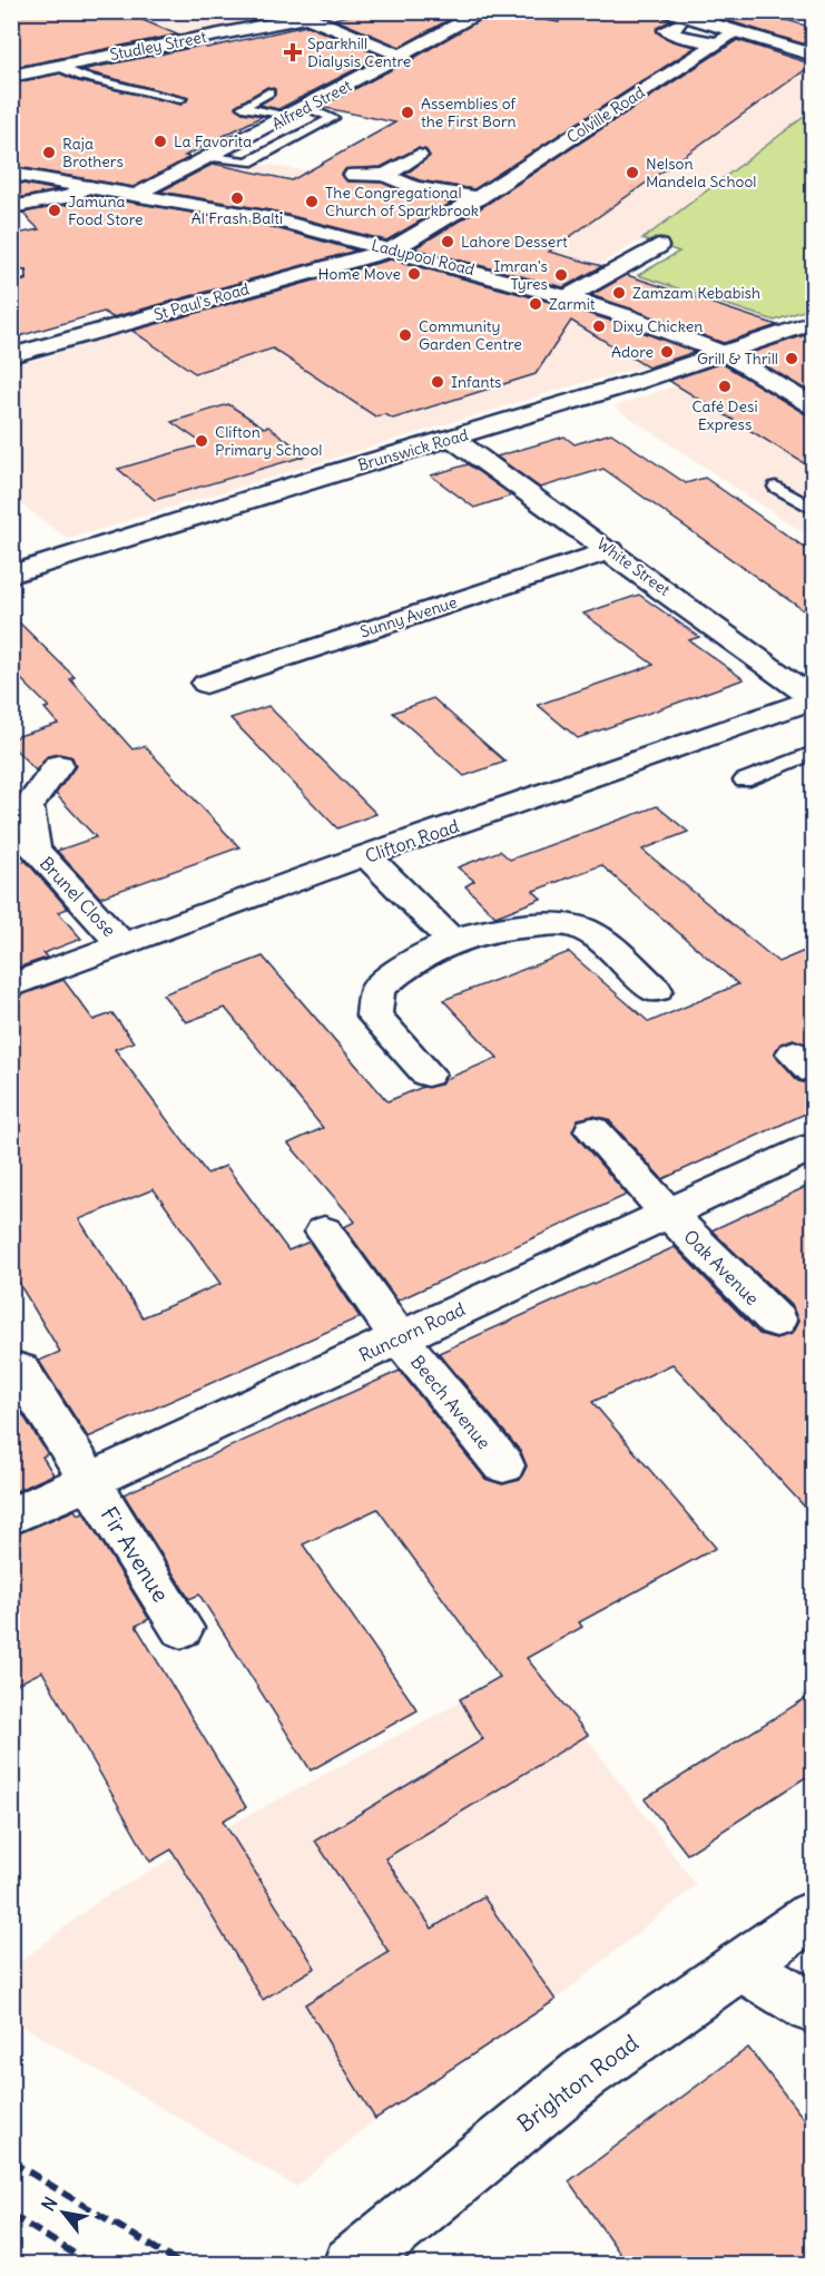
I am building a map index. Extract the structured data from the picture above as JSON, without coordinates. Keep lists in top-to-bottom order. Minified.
{"streets":{"street":["Studley Street","Alfred Street","Colville Road","Ladypool Road","St Paul's Road","Brunswick Road","White Street","Sunny Avenue","Clifton Road","Brunel Close","Oak Avenue","Runcorn Road","Beech Avenue","Fir Avenue","Brighton Road"]},"crossings":[["Alfred Street","Ladypool Road"],["Colville Road","Ladypool Road"],["Colville Road","St Paul's Road"],["Ladypool Road","St Paul's Road"],["Ladypool Road","Brunswick Road"],["Brunswick Road","White Street"],["White Street","Sunny Avenue"],["White Street","Clifton Road"],["Clifton Road","Brunel Close"],["Oak Avenue","Runcorn Road"],["Runcorn Road","Beech Avenue"],["Runcorn Road","Fir Avenue"]],"places":{"health":["Sparkhill Dialysis Centre"],"other":["Assemblies of the First Born","La Favorita","Raja Brothers","Nelson Mandela School","Al Frash Balti","The Congregational Church of Sparkbrook","Jamuna Food Store","Lahore Dessert","Home Move","Imran's Tyres","Zamzam Kebabish","Zarmit","Dixy Chicken","Community Garden Centre","Adore","Grill & Thrill","Infants","Café Desi Express","Clifton Primary School"]},"north":"top left"}
